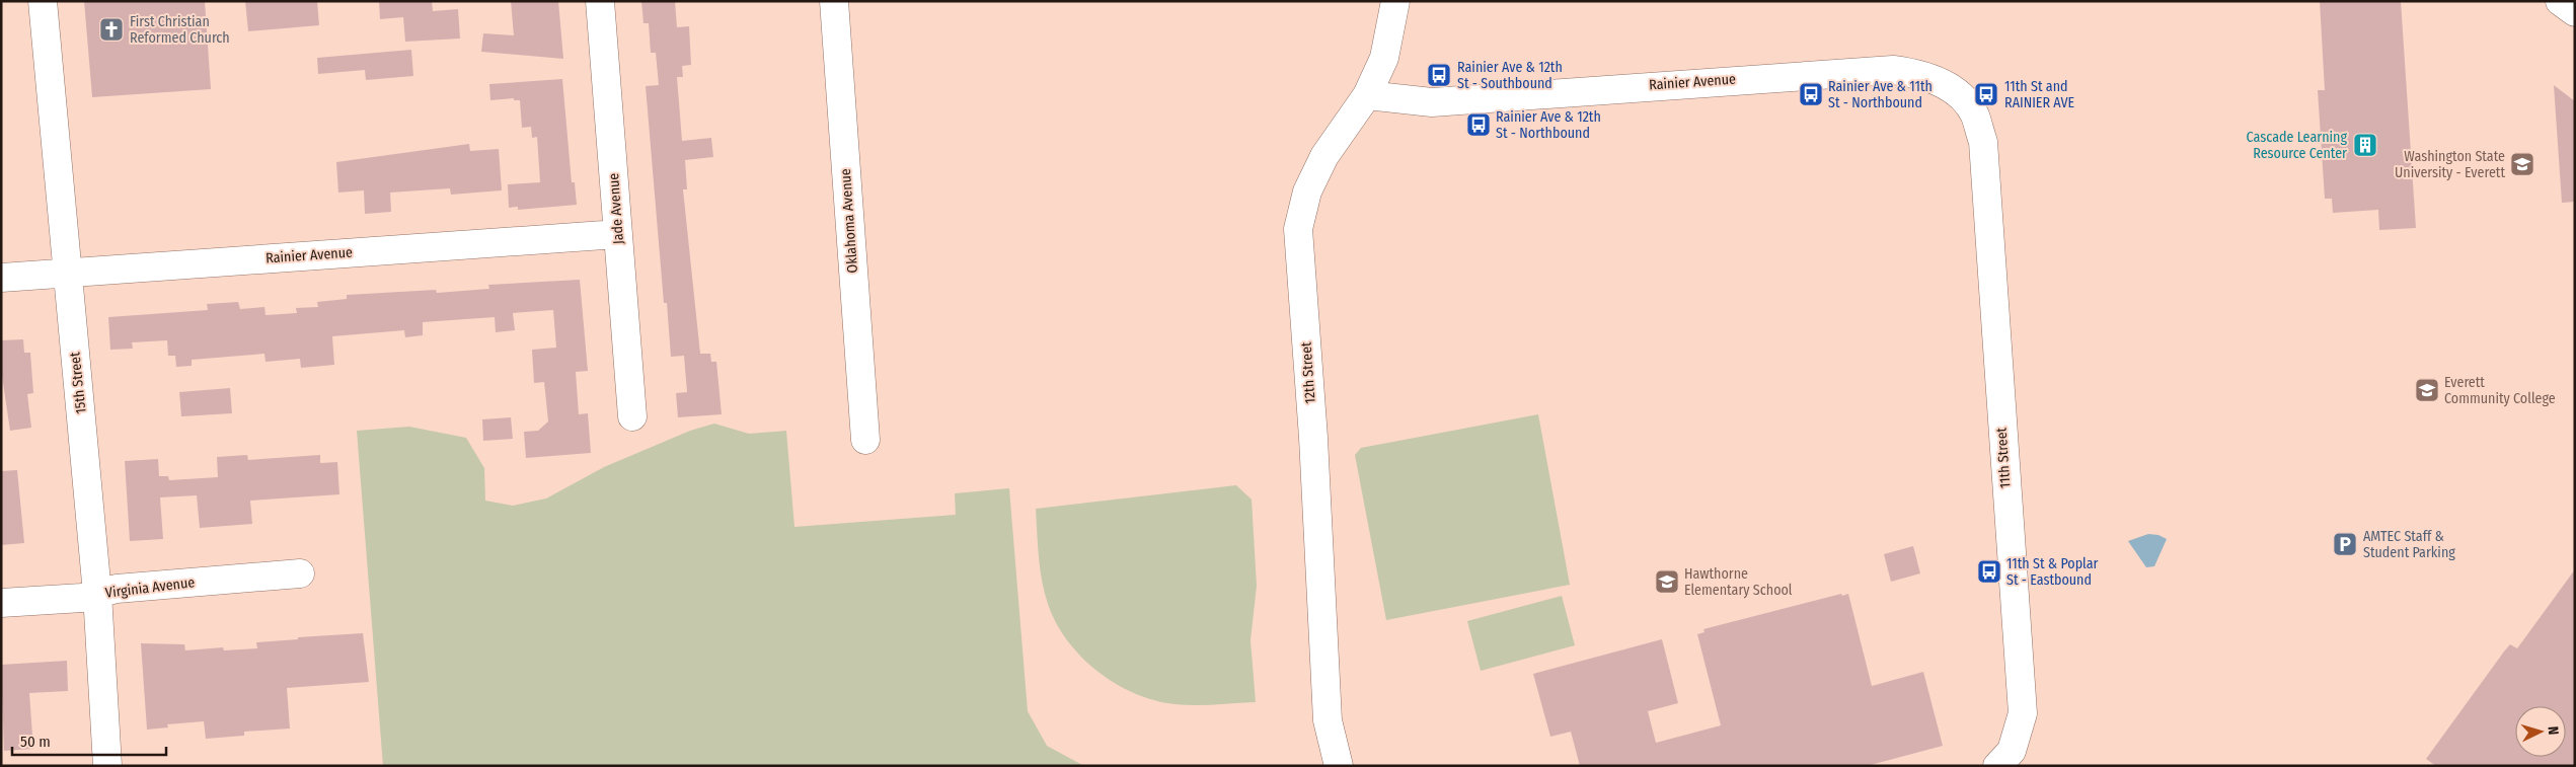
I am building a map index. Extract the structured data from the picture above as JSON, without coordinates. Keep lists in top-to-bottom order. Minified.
{"streets":{"street":["Rainier Avenue","Jade Avenue","Oklahoma Avenue","12th Street","15th Street","11th Street","Virginia Avenue"]},"crossings":[["Rainier Avenue","Jade Avenue"],["Rainier Avenue","12th Street"],["Rainier Avenue","15th Street"],["Rainier Avenue","11th Street"],["15th Street","Virginia Avenue"]],"places":{"church":["First Christian Reformed Church"],"bus stop":["Rainier Ave & 12th St - Southbound","Rainier Ave & 11th St - Northbound","11th St and RAINIER AVE","Rainier Ave & 12th St - Northbound","11th St & Poplar St - Eastbound"],"building":["Cascade Learning Resource Center"],"school or university":["Washington State University - Everett","Everett Community College","Hawthorne Elementary School"],"parking":["AMTEC Staff & Student Parking"]},"scale_bar":"50 m","north":"right"}
